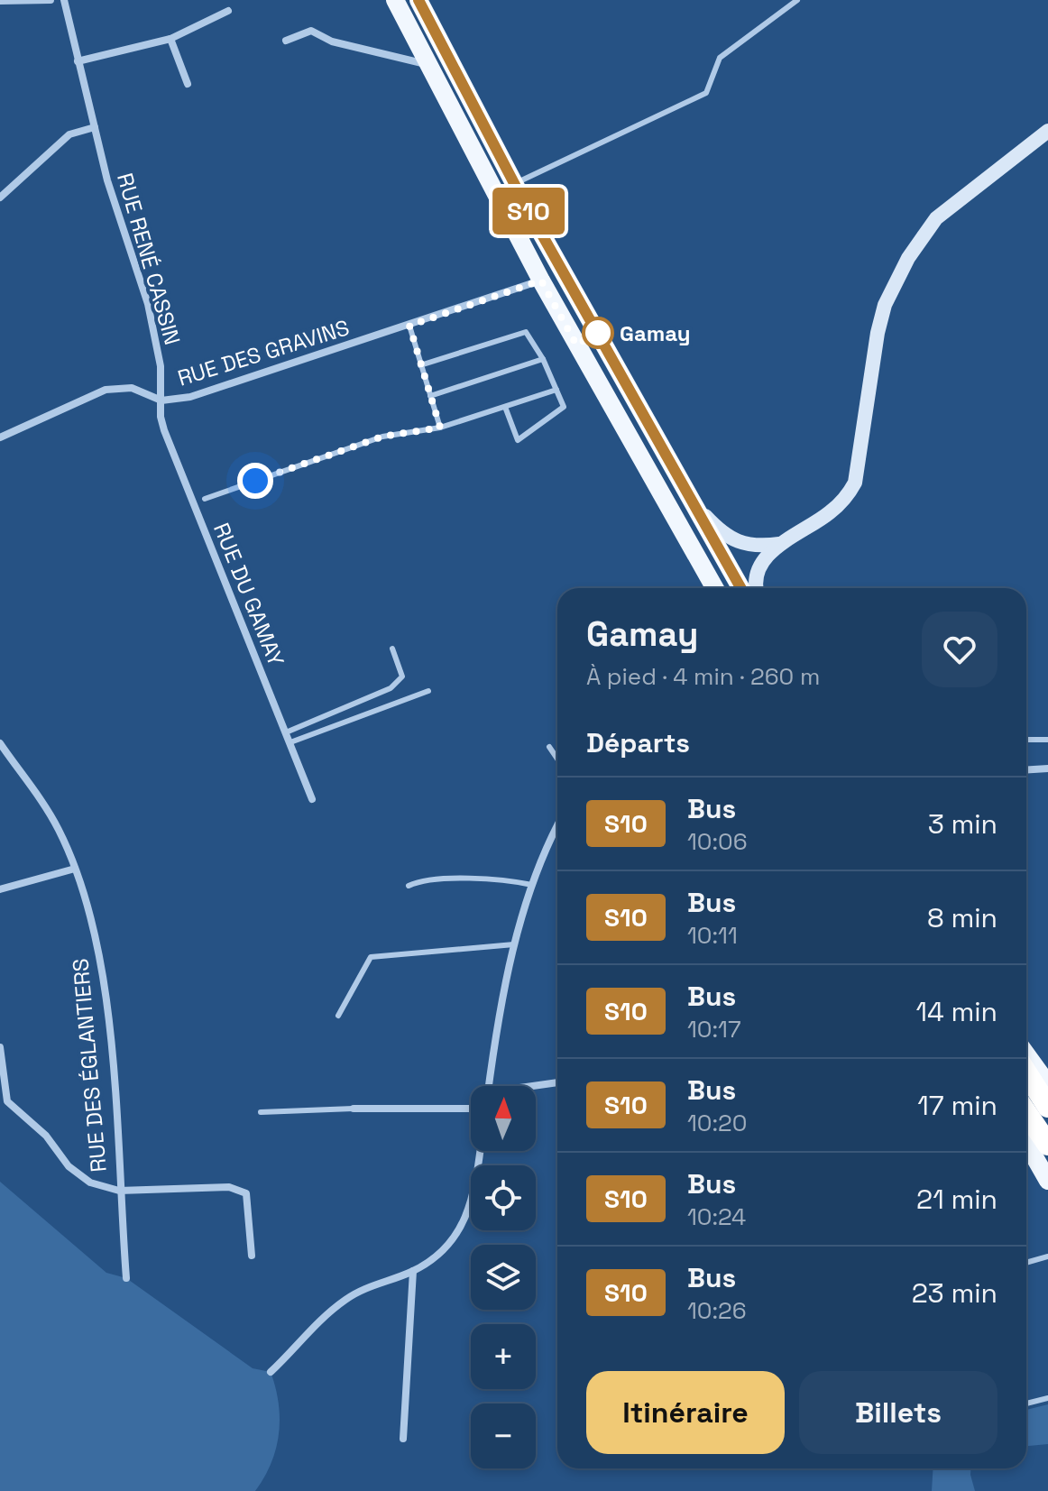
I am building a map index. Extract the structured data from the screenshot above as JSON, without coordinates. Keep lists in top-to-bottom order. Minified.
{"streets":{"street":["RUE RENÉ CASSIN","RUE DES GRAVINS","RUE DU GAMAY","RUE DES ÉGLANTIERS"]},"crossings":[["RUE RENÉ CASSIN","RUE DES GRAVINS"],["RUE RENÉ CASSIN","RUE DU GAMAY"],["RUE DES GRAVINS","RUE DU GAMAY"]],"places":["Gamay"],"lines":["bus line S10"],"north":"top","page":{"on_map":"S10","heading":[["Gamay","À pied · 4 min · 260 m"],"Départs"],"list":[{"mark":"S10","name":"Bus","note":"10:06","value":"3 min"},{"mark":"S10","name":"Bus","note":"10:11","value":"8 min"},{"mark":"S10","name":"Bus","note":"10:17","value":"14 min"},{"mark":"S10","name":"Bus","note":"10:20","value":"17 min"},{"mark":"S10","name":"Bus","note":"10:24","value":"21 min"},{"mark":"S10","name":"Bus","note":"10:26","value":"23 min"}],"map_buttons":["+","−"],"buttons":["Itinéraire","Billets"]}}
